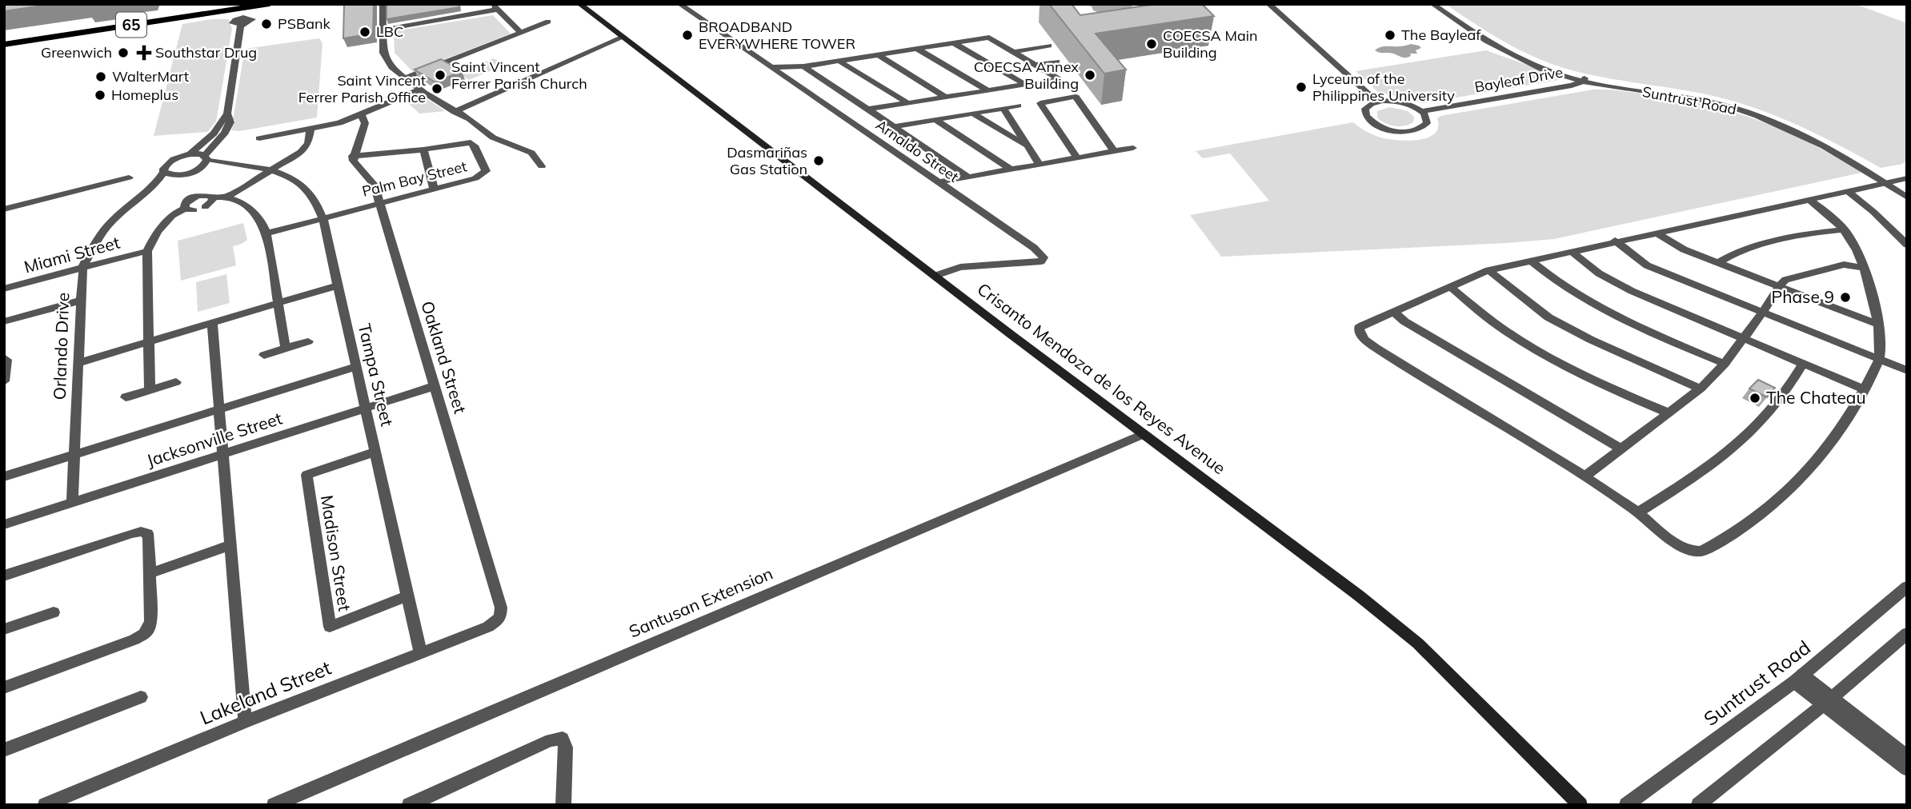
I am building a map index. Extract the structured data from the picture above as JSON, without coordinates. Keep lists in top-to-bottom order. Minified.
{"streets":{"main road":["65","Crisanto Mendoza de los Reyes Avenue"],"street":["Bayleaf Drive","Suntrust Road","Arnaldo Street","Palm Bay Street","Miami Street","Orlando Drive","Oakland Street","Tampa Street","Jacksonville Street","Madison Street","Santusan Extension","Lakeland Street"]},"crossings":[["Bayleaf Drive","Suntrust Road"],["Arnaldo Street","Crisanto Mendoza de los Reyes Avenue"],["Palm Bay Street","Oakland Street"],["Palm Bay Street","Tampa Street"],["Miami Street","Orlando Drive"],["Orlando Drive","Tampa Street"],["Orlando Drive","Jacksonville Street"],["Oakland Street","Jacksonville Street"],["Oakland Street","Lakeland Street"],["Tampa Street","Jacksonville Street"],["Tampa Street","Madison Street"],["Tampa Street","Lakeland Street"],["Crisanto Mendoza de los Reyes Avenue","Santusan Extension"]],"places":{"other":["PSBank","LBC","BROADBAND EVERYWHERE TOWER","The Bayleaf","COECSA Main Building","Greenwich","Saint Vincent Ferrer Parish Church","COECSA Annex Building","WalterMart","Lyceum of the Philippines University","Saint Vincent Ferrer Parish Office","Homeplus","Dasmariñas Gas Station","Phase 9","The Chateau"],"health":["Southstar Drug"]}}
